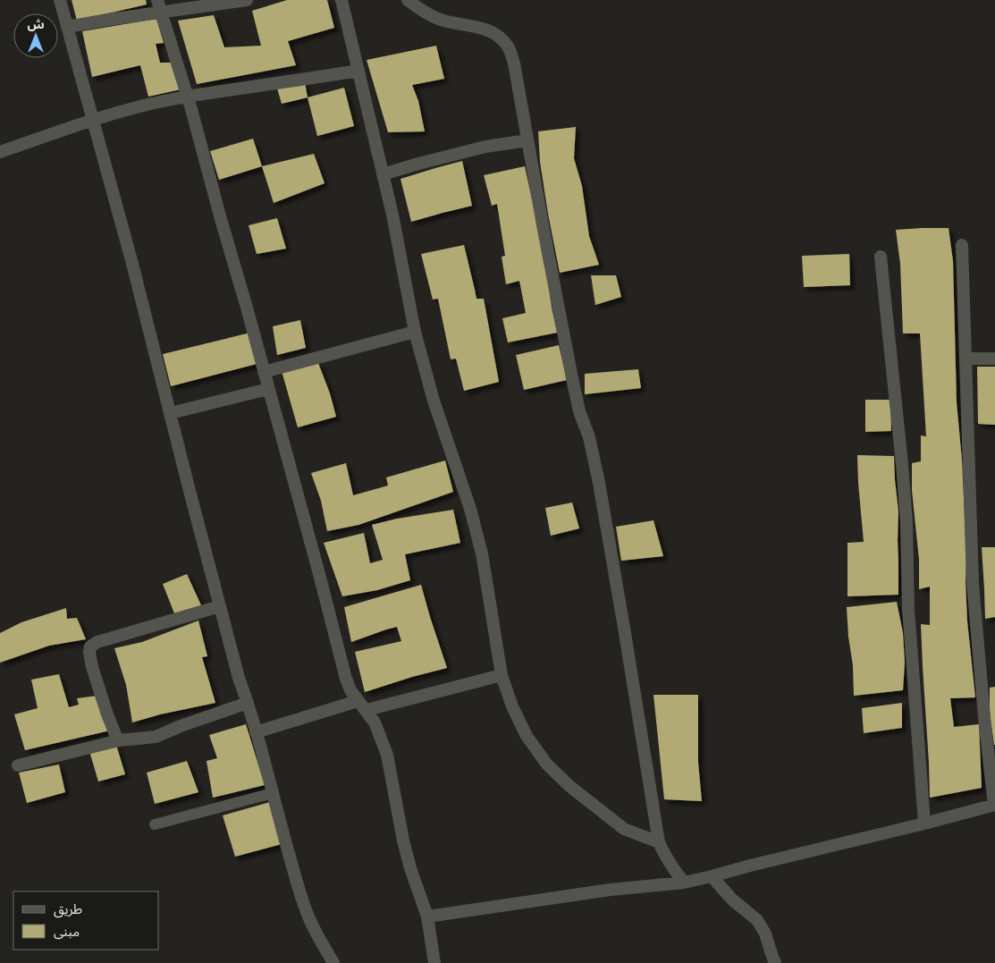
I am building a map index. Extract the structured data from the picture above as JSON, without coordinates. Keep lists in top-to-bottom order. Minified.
{"legend":["طريق","مبنى"],"north":"top"}
